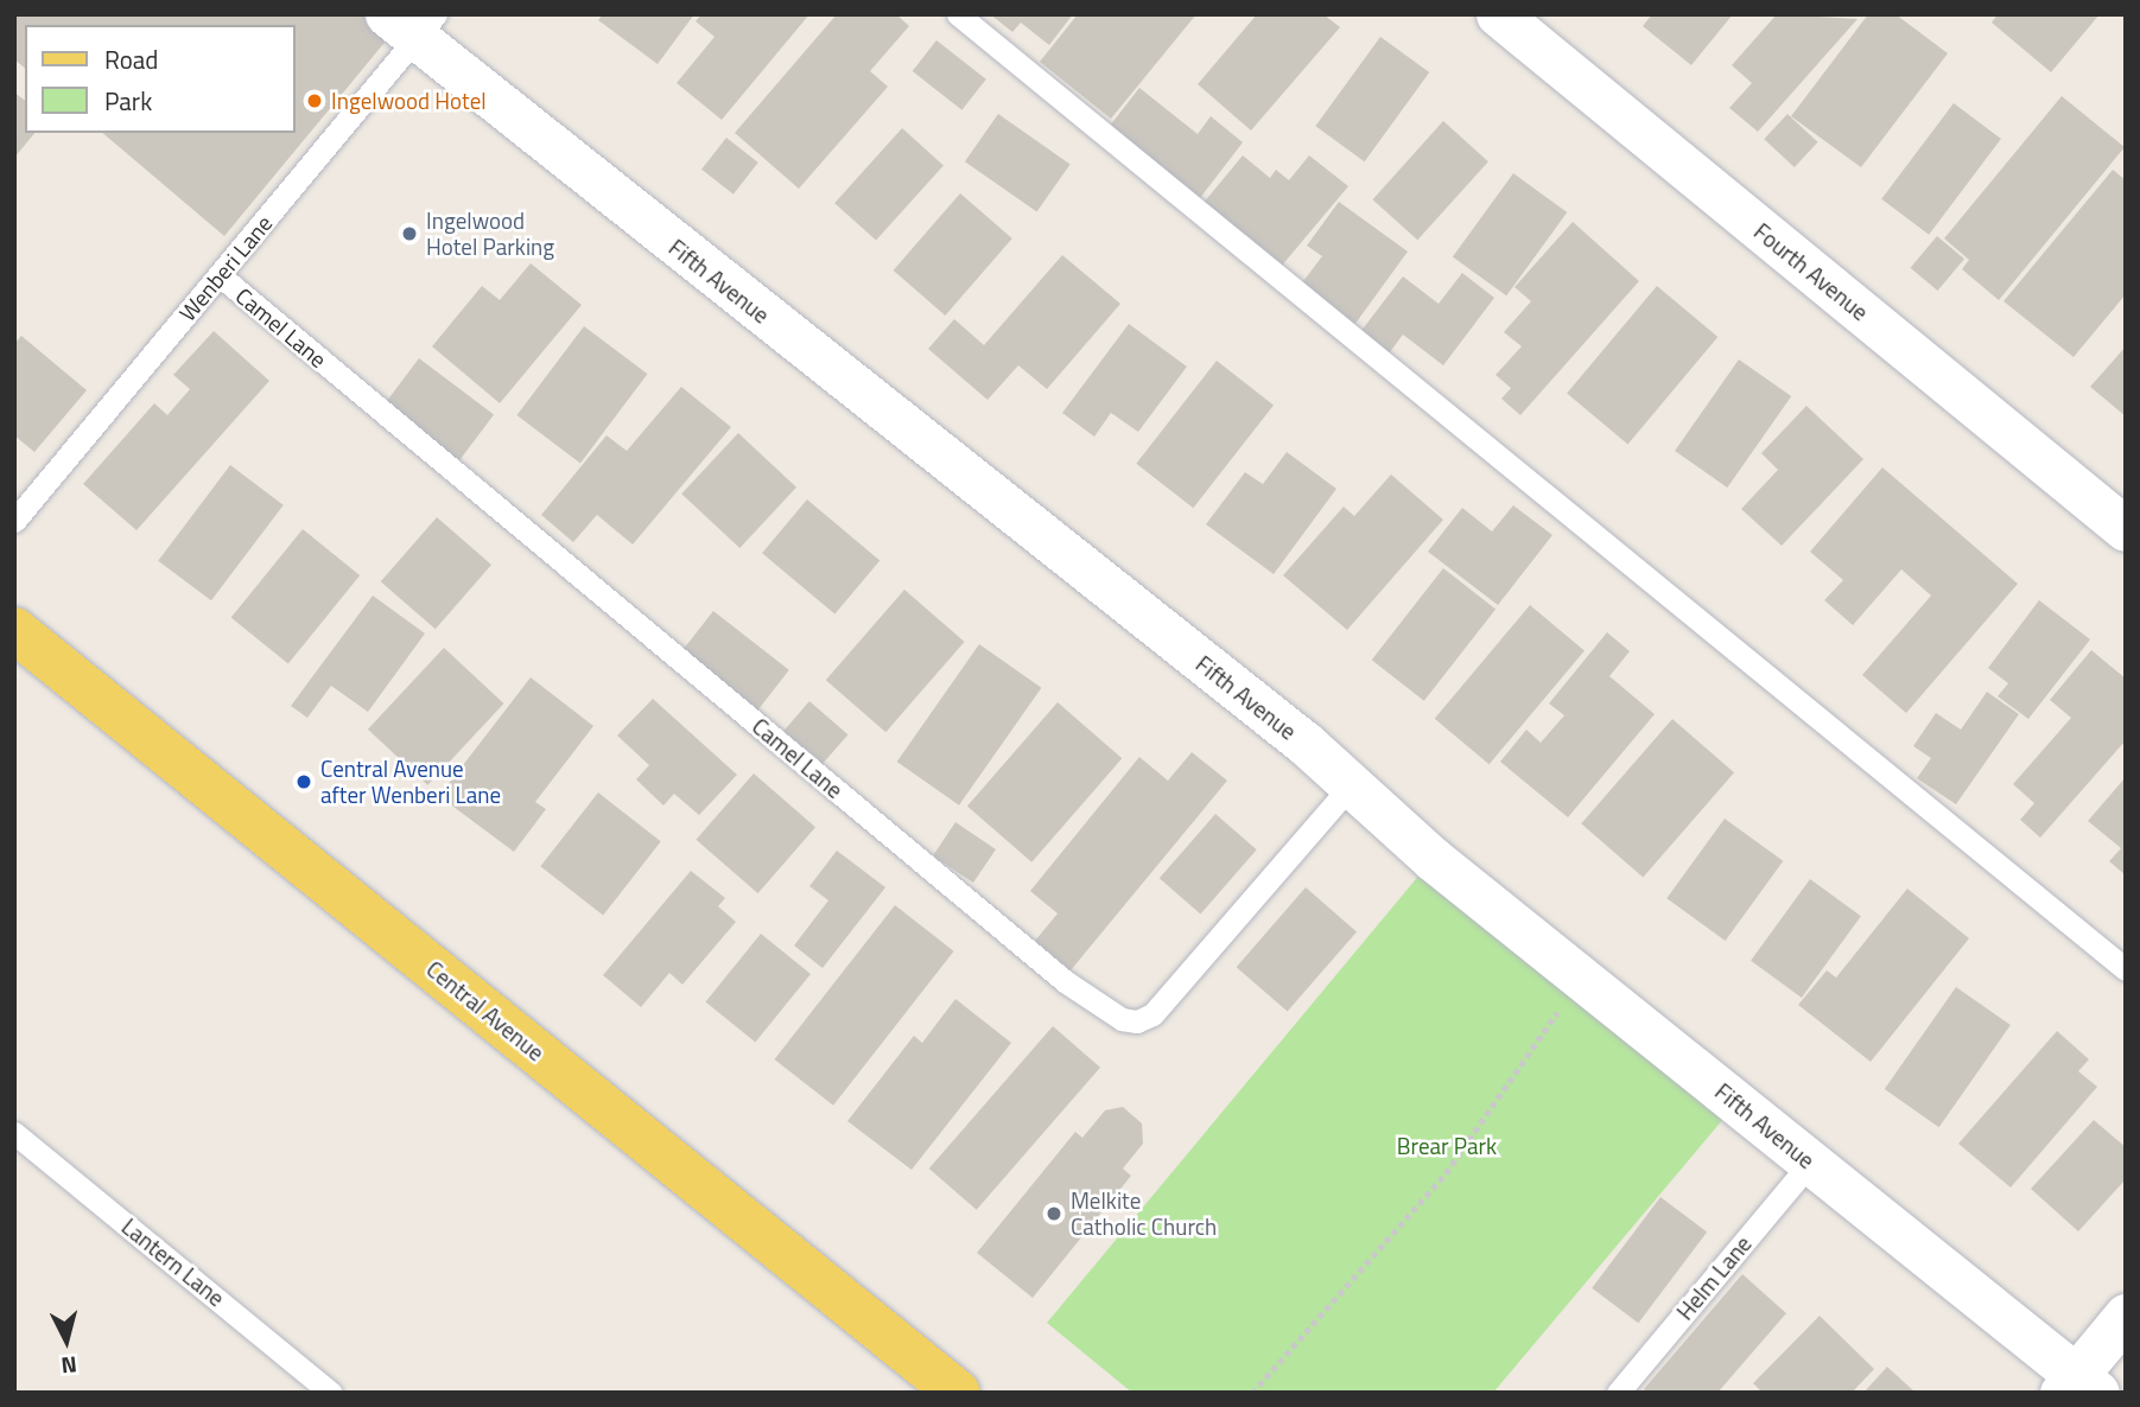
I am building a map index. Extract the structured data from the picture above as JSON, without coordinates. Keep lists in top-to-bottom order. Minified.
{"streets":{"main road":["Central Avenue"],"street":["Fourth Avenue","Fifth Avenue"],"lane":["Wenberi Lane","Camel Lane","Lantern Lane","Helm Lane"]},"crossings":[["Wenberi Lane","Fifth Avenue"],["Wenberi Lane","Camel Lane"],["Fifth Avenue","Camel Lane"],["Fifth Avenue","Helm Lane"]],"parks":["Brear Park"],"places":["Ingelwood Hotel","Ingelwood Hotel Parking","Central Avenue after Wenberi Lane","Melkite Catholic Church"],"legend":["Road","Park"],"north":"bottom"}
